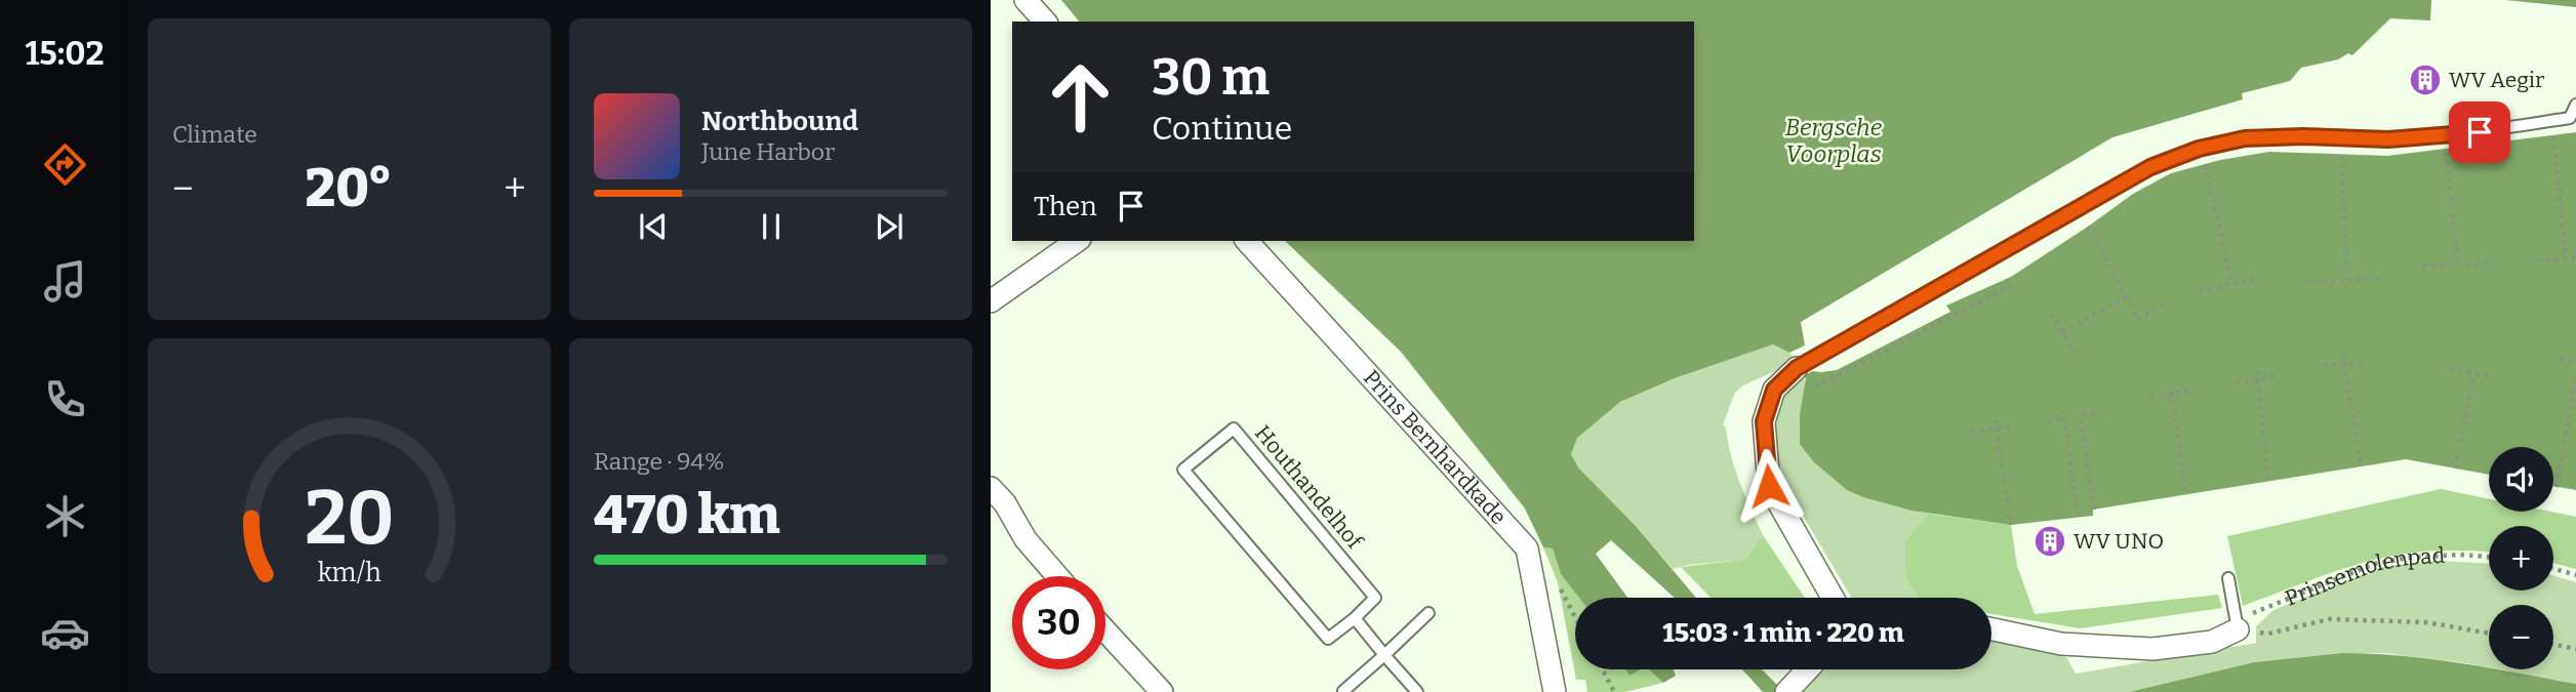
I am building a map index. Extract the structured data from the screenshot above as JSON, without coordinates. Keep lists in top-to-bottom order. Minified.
{"streets":{"street":["Prins Bernhardkade"],"lane":["Houthandelhof"],"path":["Prinsemolenpad"]},"water":["Bergsche Voorplas"],"places":{"building":["WV Aegir","WV UNO"]},"page":{"tabs":"15:02","tile":["Climate",["Range · 94%","470 km"]],"turn":["30 m","Continue"],"song":["Northbound","June Harbor"],"heat":["−","20°","+"],"then":"Then","map_buttons":["+","−"],"limit":"30","trip":"15:03 · 1 min · 220 m","gauge":["20","km/h"]}}
